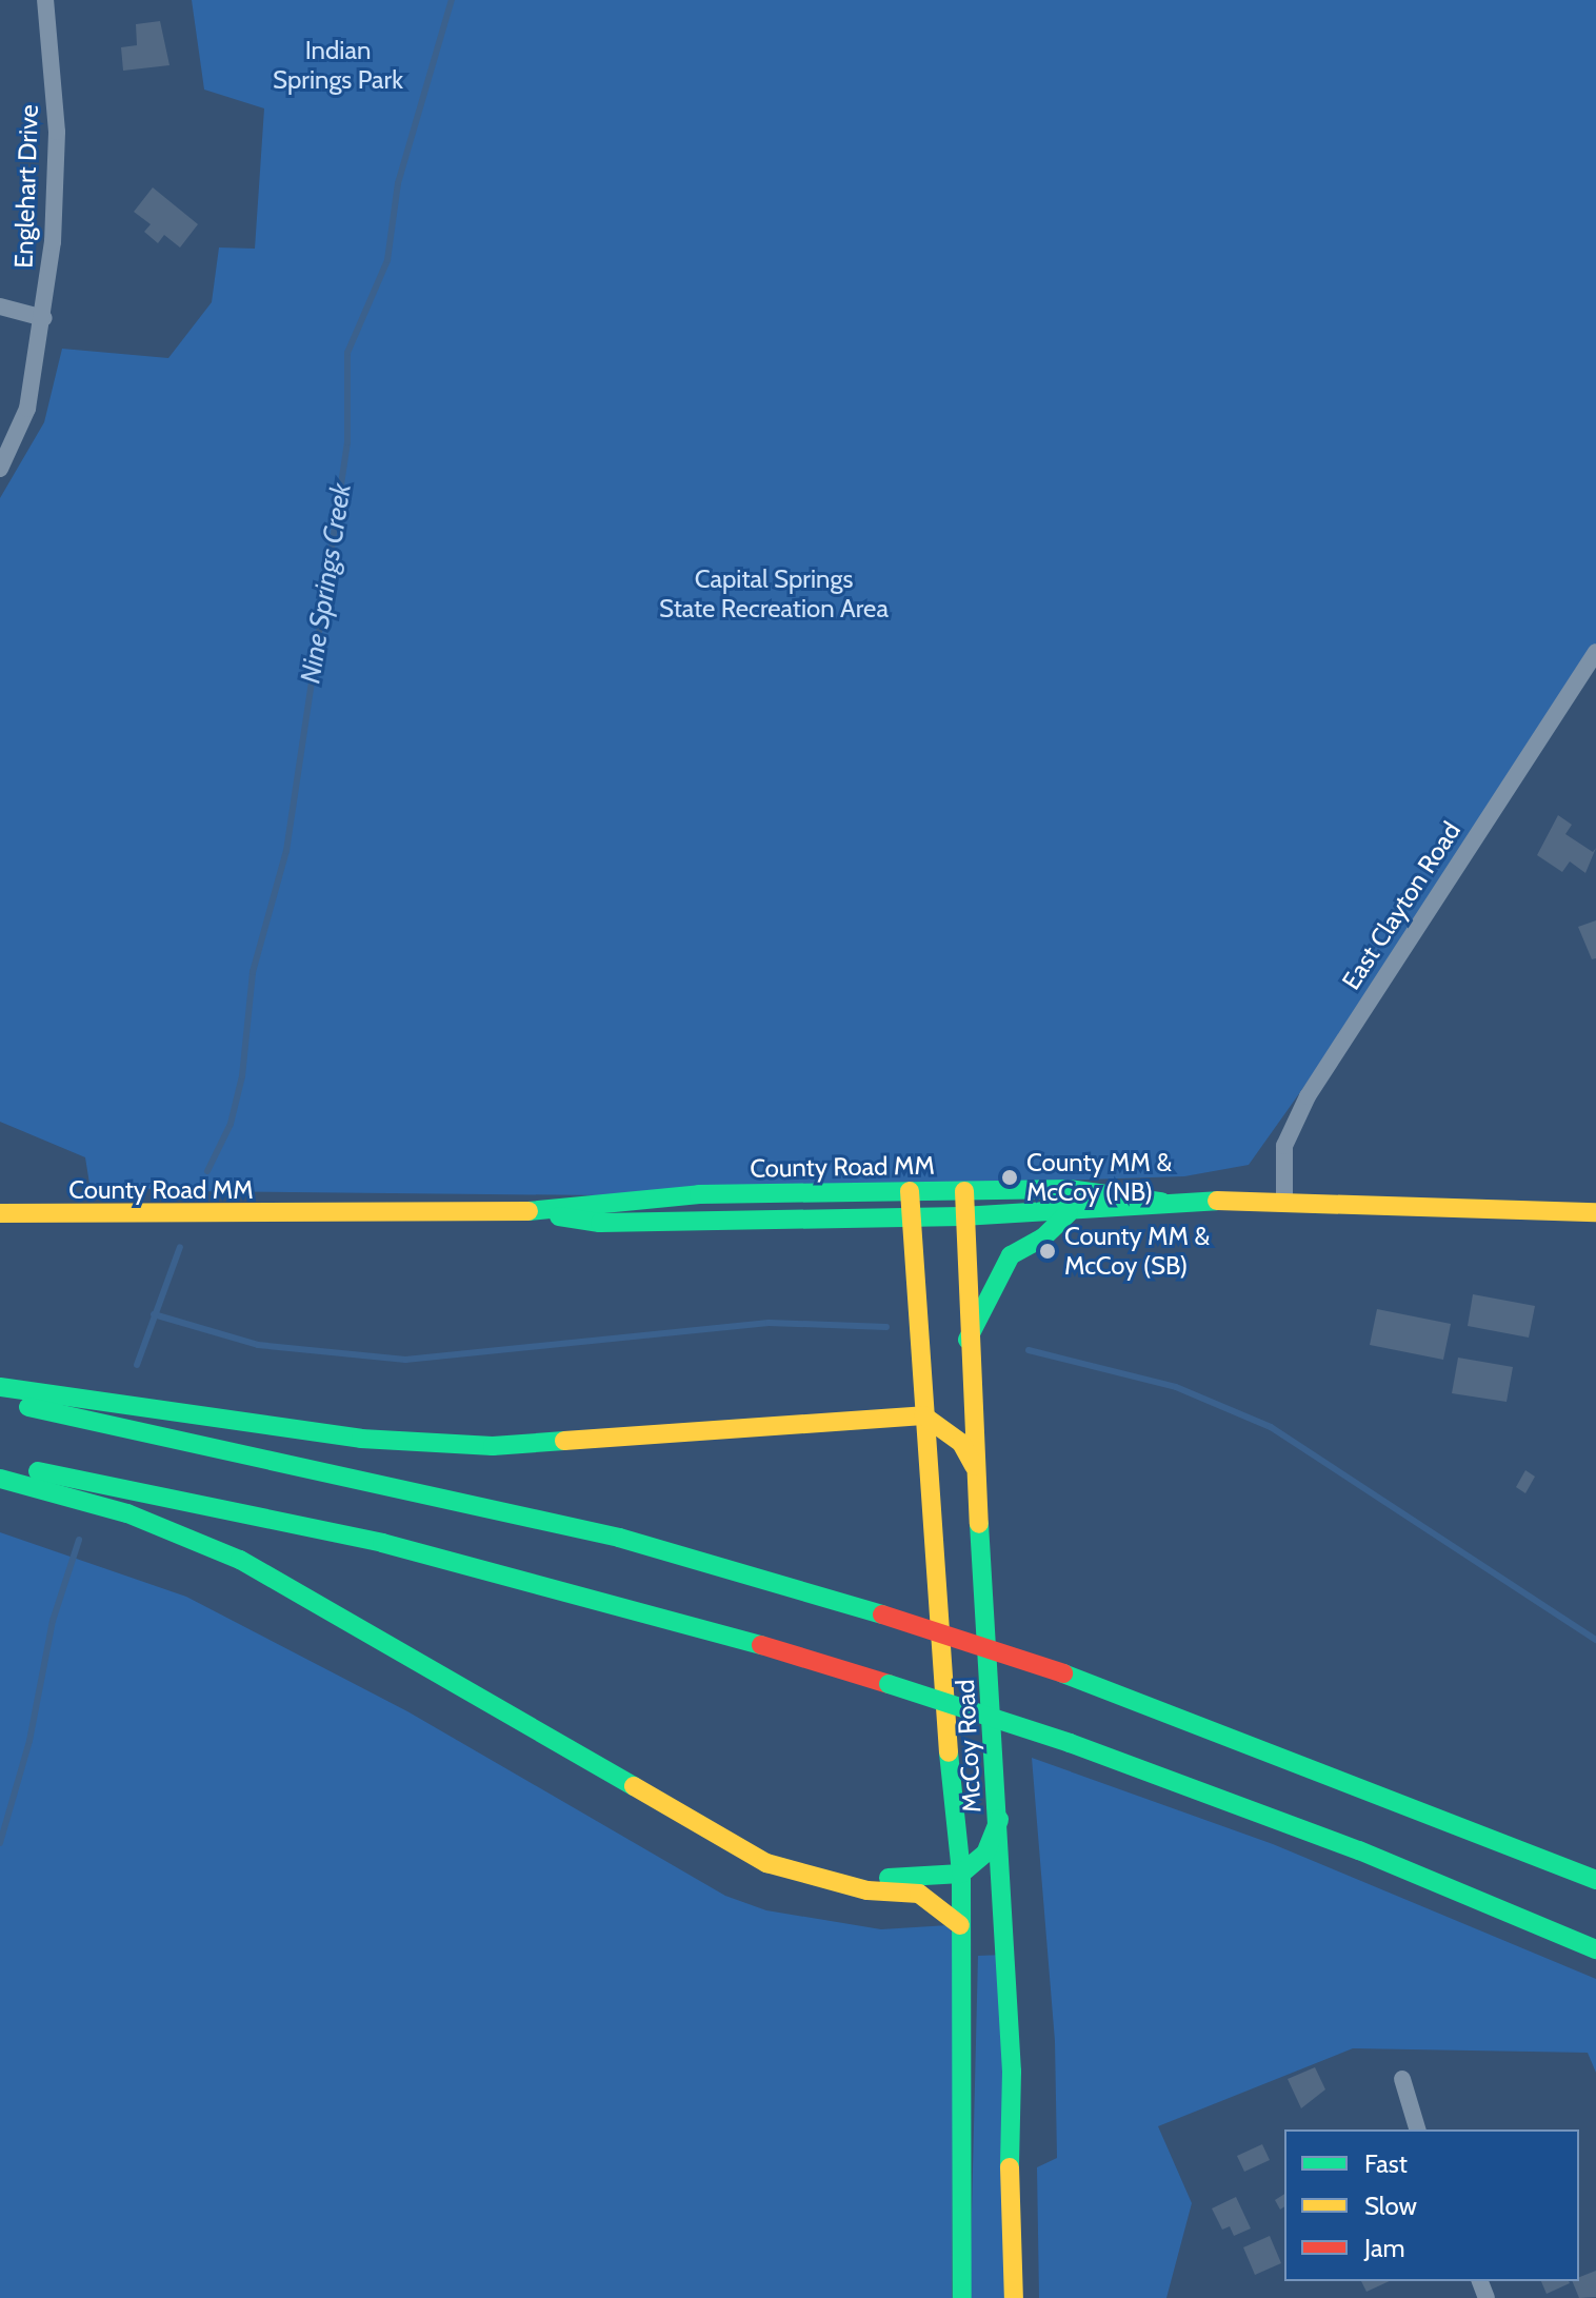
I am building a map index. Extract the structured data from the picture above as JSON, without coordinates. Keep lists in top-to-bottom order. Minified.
{"streets":{"main road":["County Road MM","McCoy Road"],"street":["Englehart Drive","East Clayton Road"]},"crossings":[["East Clayton Road","County Road MM"],["County Road MM","McCoy Road"]],"water":["Nine Springs Creek"],"parks":["Indian Springs Park","Capital Springs State Recreation Area"],"places":["County MM & McCoy (NB)","County MM & McCoy (SB)"],"legend":["Fast","Slow","Jam"]}
